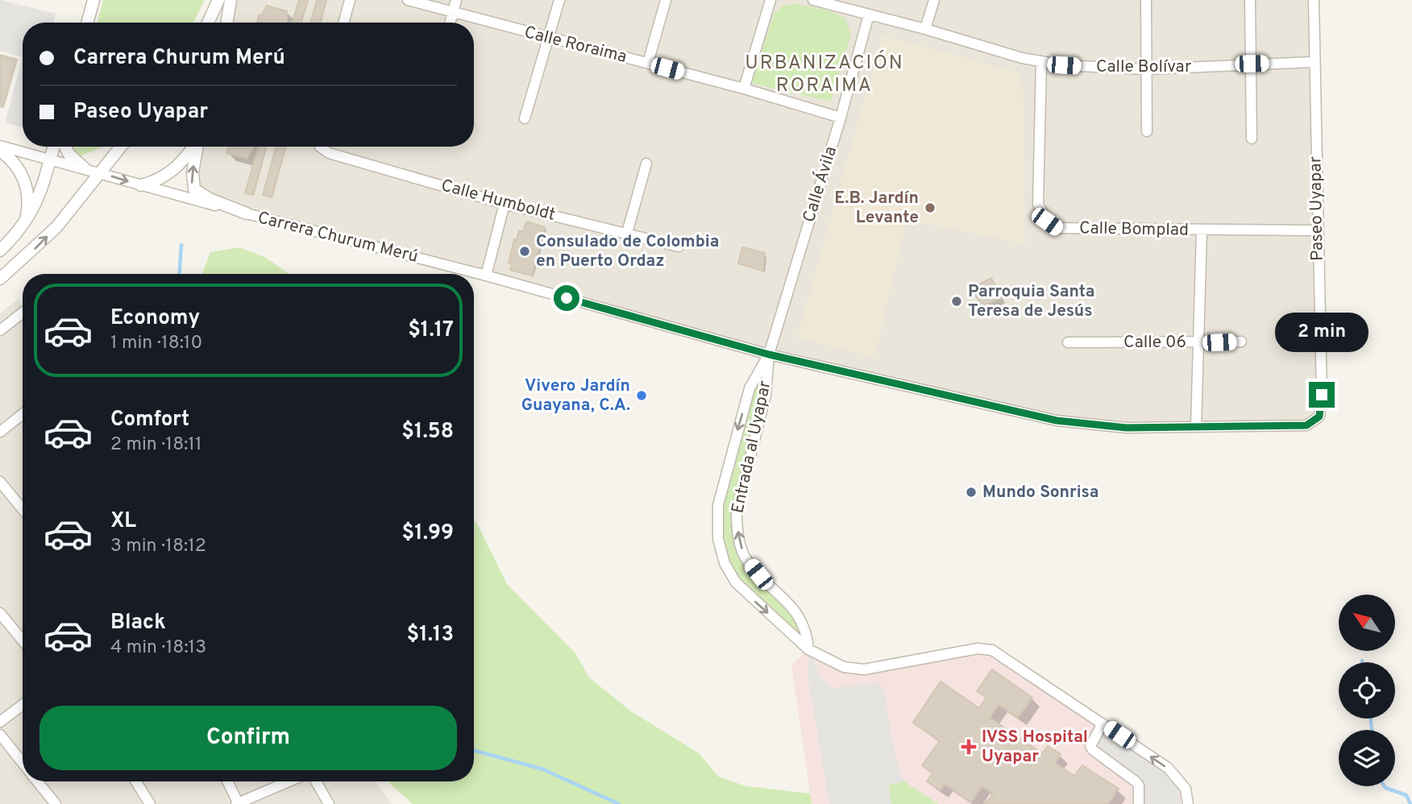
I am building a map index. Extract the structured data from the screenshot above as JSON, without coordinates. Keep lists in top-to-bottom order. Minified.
{"streets":{"street":["Calle Roraima","Calle Bolívar","Calle Ávila","Calle Humboldt","Paseo Uyapar","Calle Bomplad","Carrera Churum Merú","Calle 06","Entrada al Uyapar"]},"crossings":[["Calle Roraima","Calle Ávila"],["Calle Bolívar","Calle Ávila"],["Calle Bolívar","Paseo Uyapar"],["Calle Bolívar","Calle Bomplad"],["Calle Ávila","Carrera Churum Merú"],["Calle Ávila","Entrada al Uyapar"],["Paseo Uyapar","Calle Bomplad"],["Paseo Uyapar","Carrera Churum Merú"],["Carrera Churum Merú","Entrada al Uyapar"]],"districts":["URBANIZACIÓN RORAIMA"],"places":{"other":["E.B. Jardín Levante","Consulado de Colombia en Puerto Ordaz","Parroquia Santa Teresa de Jesús","Vivero Jardín Guayana, C.A.","Mundo Sonrisa"],"health":["IVSS Hospital Uyapar"]},"north":"top left","page":{"banner":["Carrera Churum Merú","Paseo Uyapar"],"list":[{"name":"Economy","note":"1 min · 18:10","value":"$1.17"},{"name":"Comfort","note":"2 min · 18:11","value":"$1.58"},{"name":"XL","note":"3 min · 18:12","value":"$1.99"},{"name":"Black","note":"4 min · 18:13","value":"$1.13"}],"bubble":"2 min","buttons":"Confirm"}}
